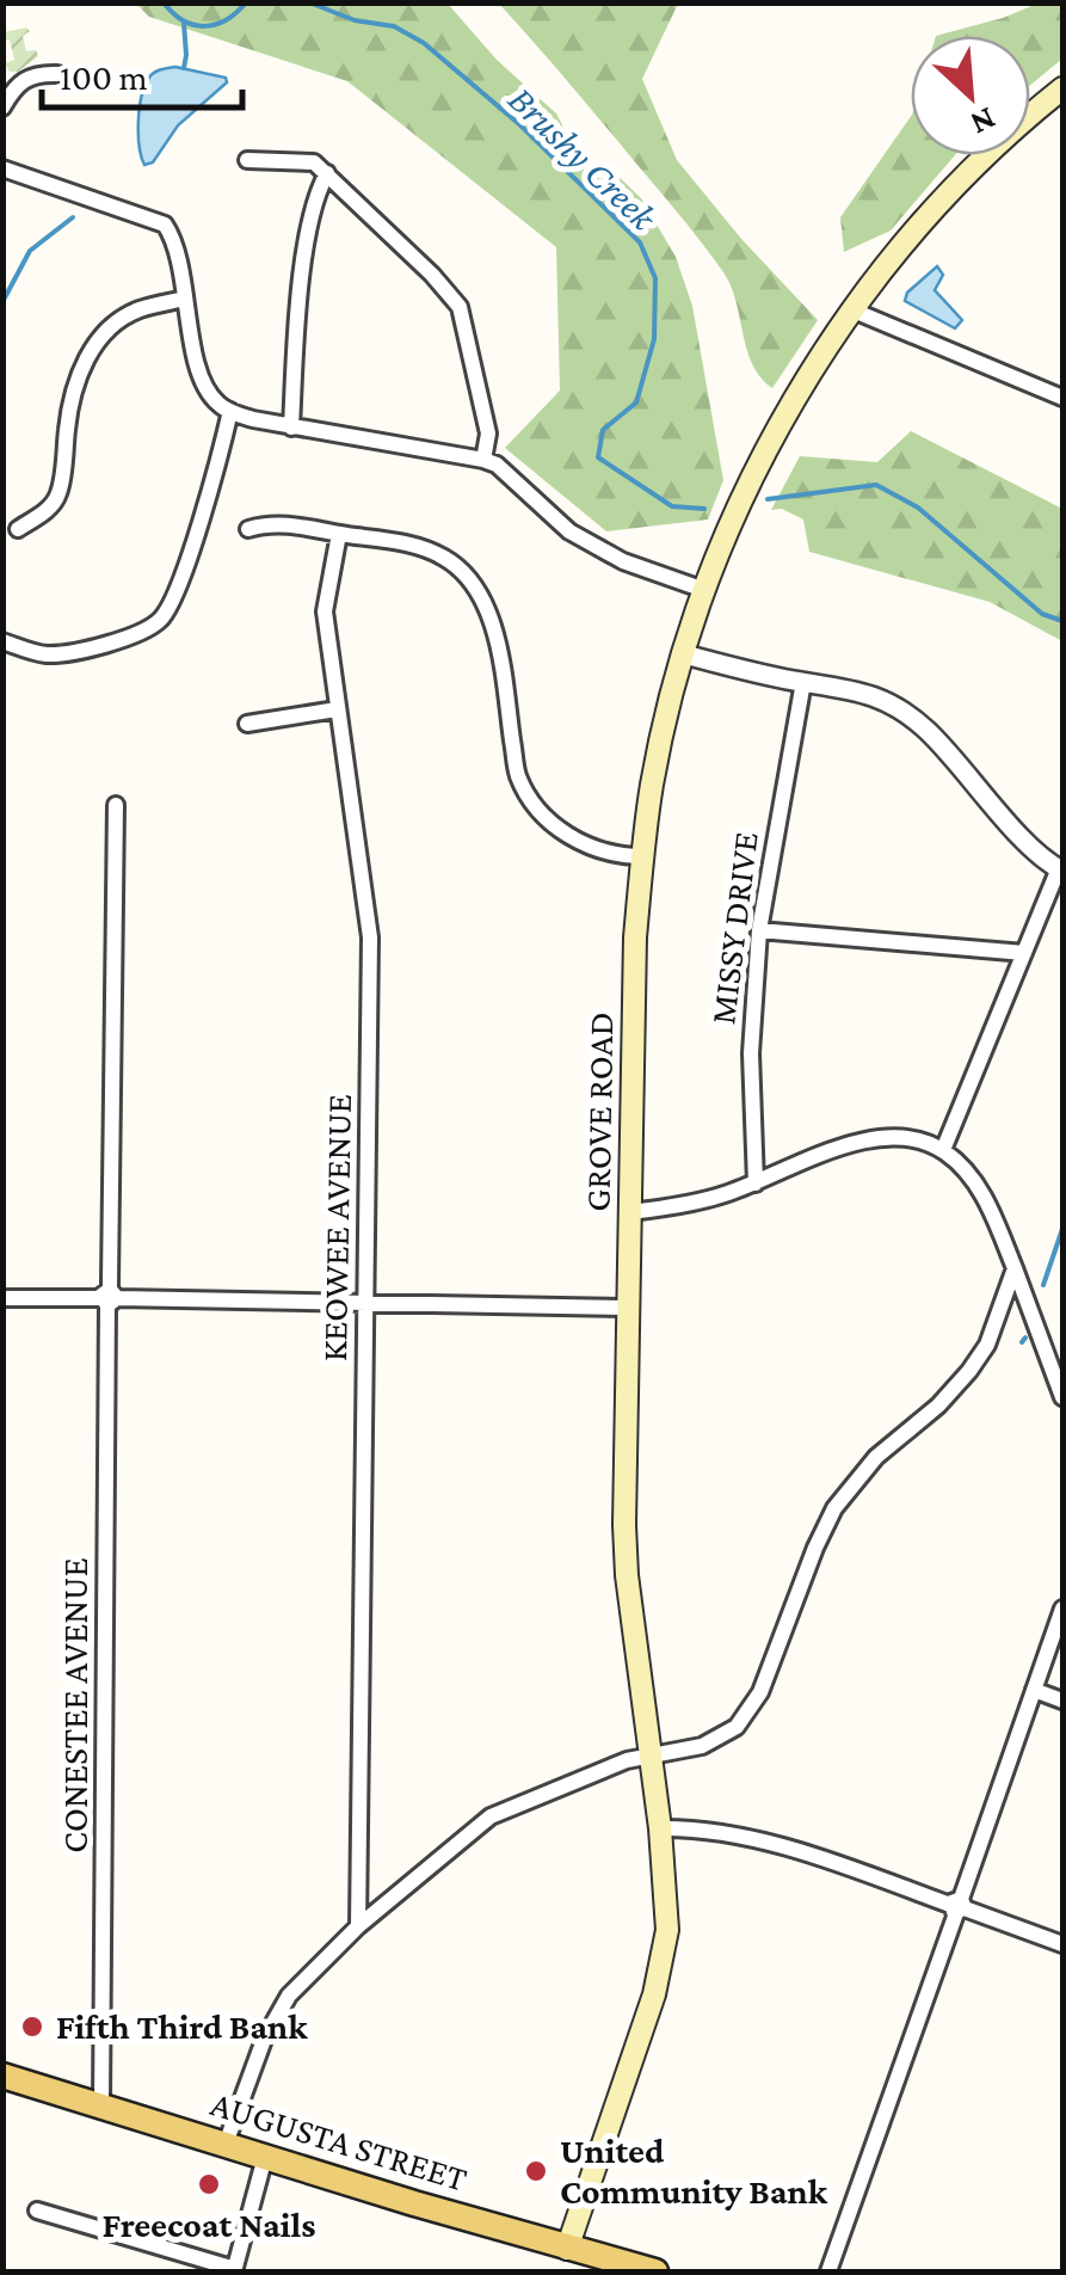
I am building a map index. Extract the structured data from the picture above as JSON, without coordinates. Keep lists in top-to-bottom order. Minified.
{"streets":{"main road":["GROVE ROAD","AUGUSTA STREET"],"street":["MISSY DRIVE","KEOWEE AVENUE","CONESTEE AVENUE"]},"crossings":[["GROVE ROAD","AUGUSTA STREET"],["CONESTEE AVENUE","AUGUSTA STREET"]],"water":["Brushy Creek"],"places":["Fifth Third Bank","United Community Bank","Freecoat Nails"],"scale_bar":"100 m","north":"bottom right"}
